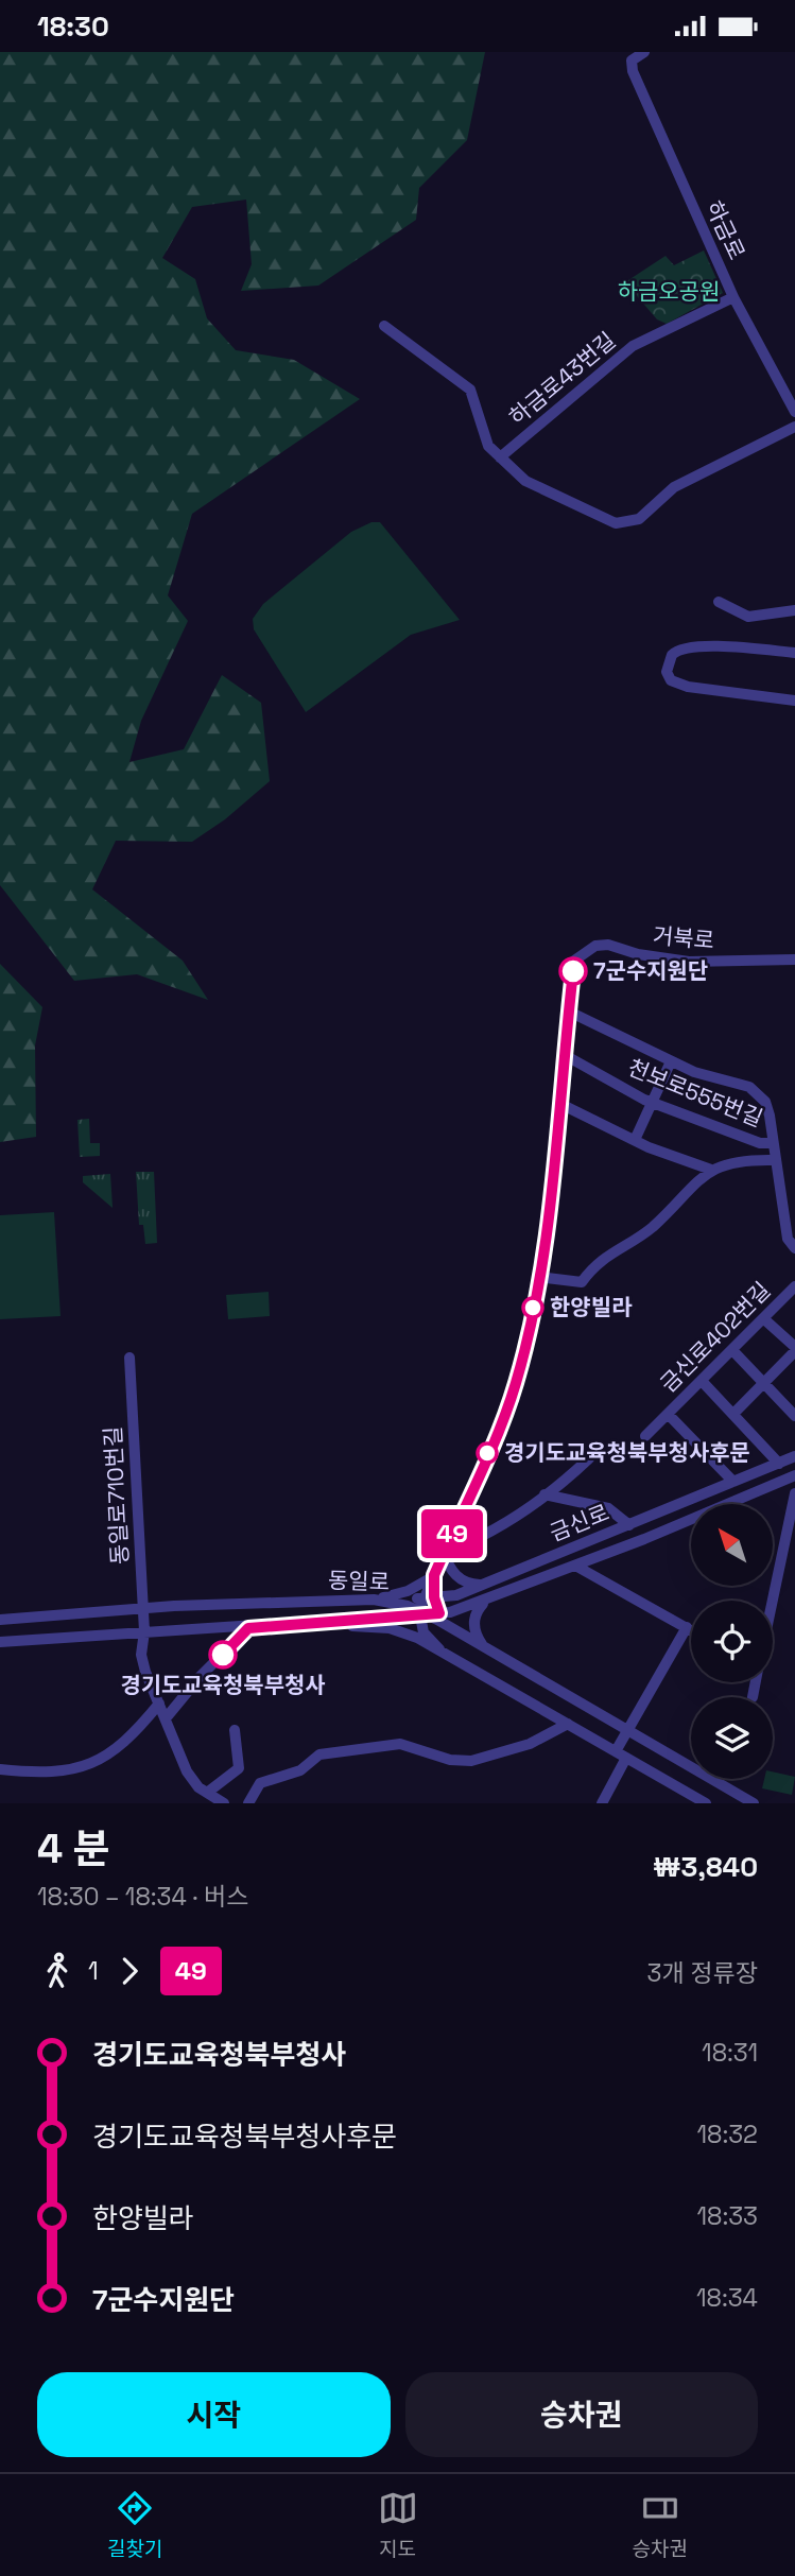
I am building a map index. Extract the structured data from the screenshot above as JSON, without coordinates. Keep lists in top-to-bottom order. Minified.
{"streets":{"street":["하금로","하금로43번길","거북로","천보로555번길","금신로402번길","동일로710번길","금신로","동일로"]},"crossings":[["하금로","하금로43번길"],["금신로402번길","금신로"],["동일로710번길","동일로"],["금신로","동일로"]],"parks":["하금오공원"],"places":["7군수지원단","한양빌라","경기도교육청북부청사후문","경기도교육청북부청사"],"lines":["bus line 49"],"north":"top left","page":{"status":"18:30","on_map":"49","heading":["4 분","18:30 – 18:34 · 버스","₩3,840"],"legs":["1","49","3개 정류장"],"list":[{"name":"경기도교육청북부청사","value":"18:31"},{"name":"경기도교육청북부청사후문","value":"18:32"},{"name":"한양빌라","value":"18:33"},{"name":"7군수지원단","value":"18:34"}],"buttons":["시작","승차권"],"tabs":["길찾기","지도","승차권"]}}
